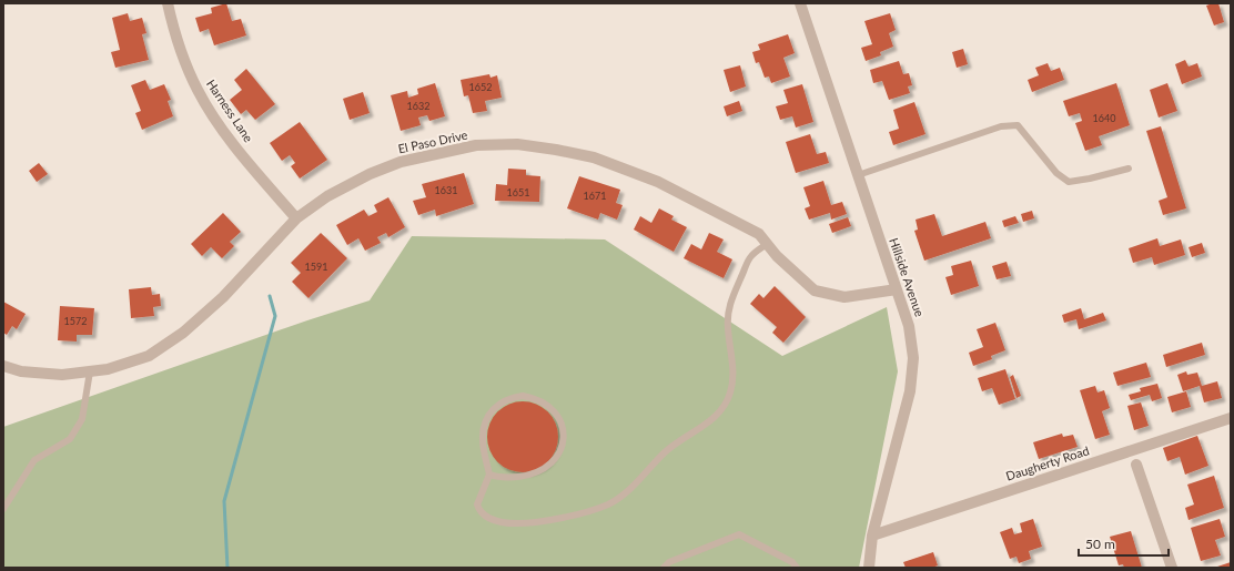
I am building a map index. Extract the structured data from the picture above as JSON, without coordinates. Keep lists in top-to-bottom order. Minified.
{"streets":{"street":["Harness Lane","El Paso Drive","Hillside Avenue","Daugherty Road"]},"crossings":[["Harness Lane","El Paso Drive"],["El Paso Drive","Hillside Avenue"],["Hillside Avenue","Daugherty Road"]],"house_numbers":["1652","1632","1640","1631","1651","1671","1591","1572"],"scale_bar":"50 m"}
